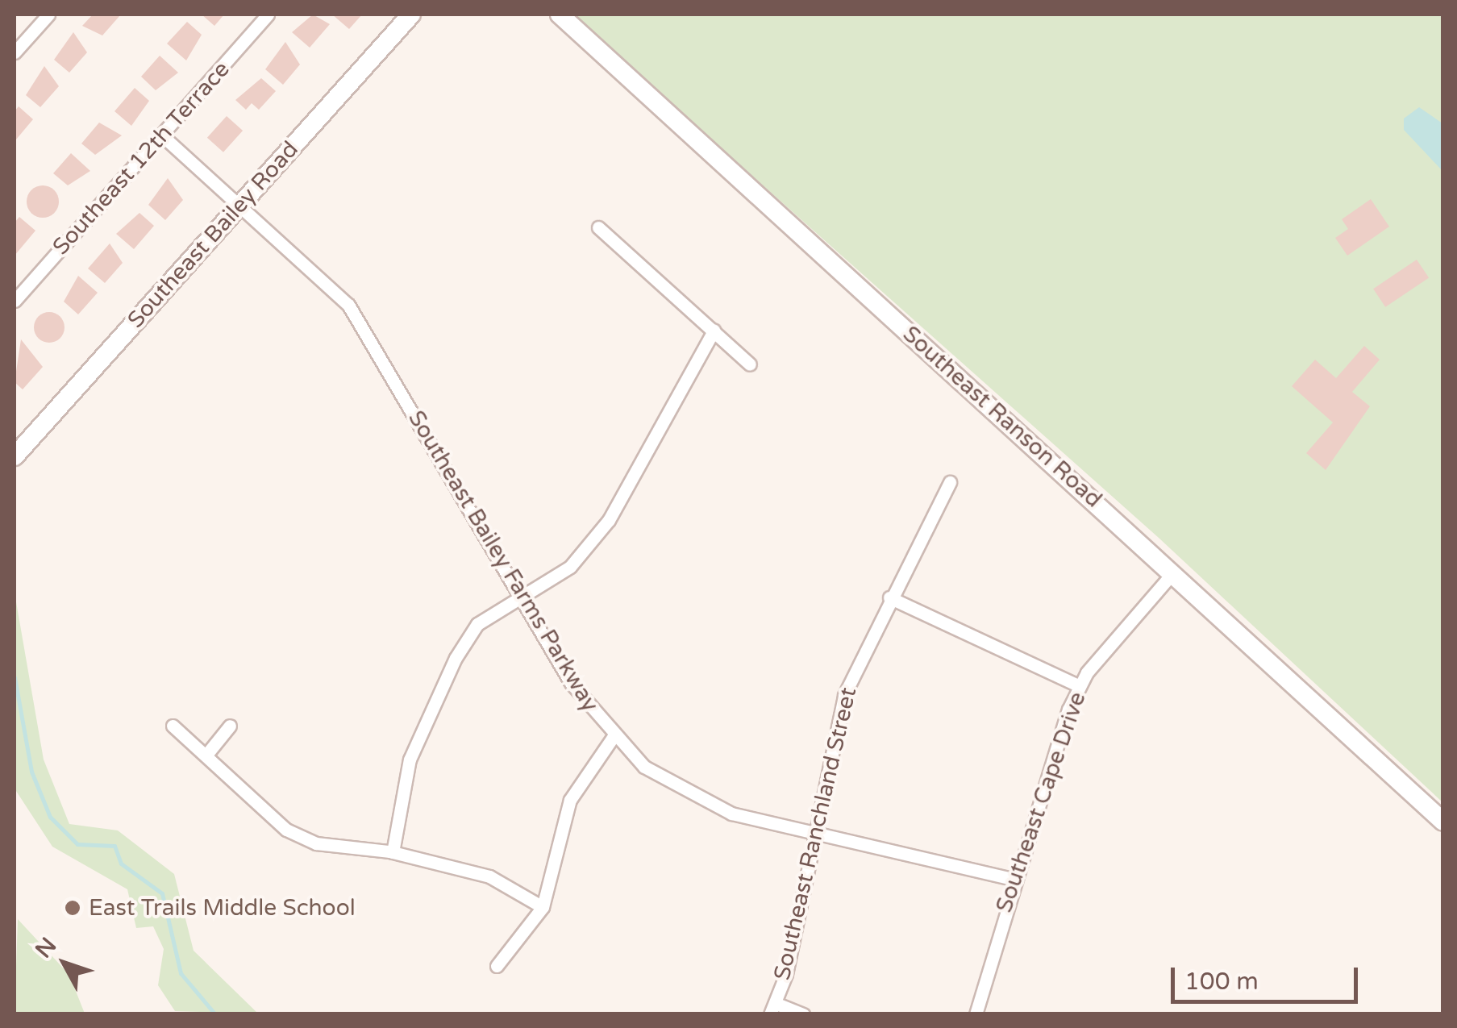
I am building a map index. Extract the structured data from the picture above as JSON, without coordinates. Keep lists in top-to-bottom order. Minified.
{"streets":{"street":["Southeast 12th Terrace","Southeast Bailey Road","Southeast Ranson Road","Southeast Bailey Farms Parkway","Southeast Cape Drive","Southeast Ranchland Street"]},"crossings":[["Southeast 12th Terrace","Southeast Bailey Farms Parkway"],["Southeast Bailey Road","Southeast Bailey Farms Parkway"],["Southeast Ranson Road","Southeast Cape Drive"],["Southeast Bailey Farms Parkway","Southeast Cape Drive"],["Southeast Bailey Farms Parkway","Southeast Ranchland Street"]],"places":["East Trails Middle School"],"scale_bar":"100 m","north":"top left"}
